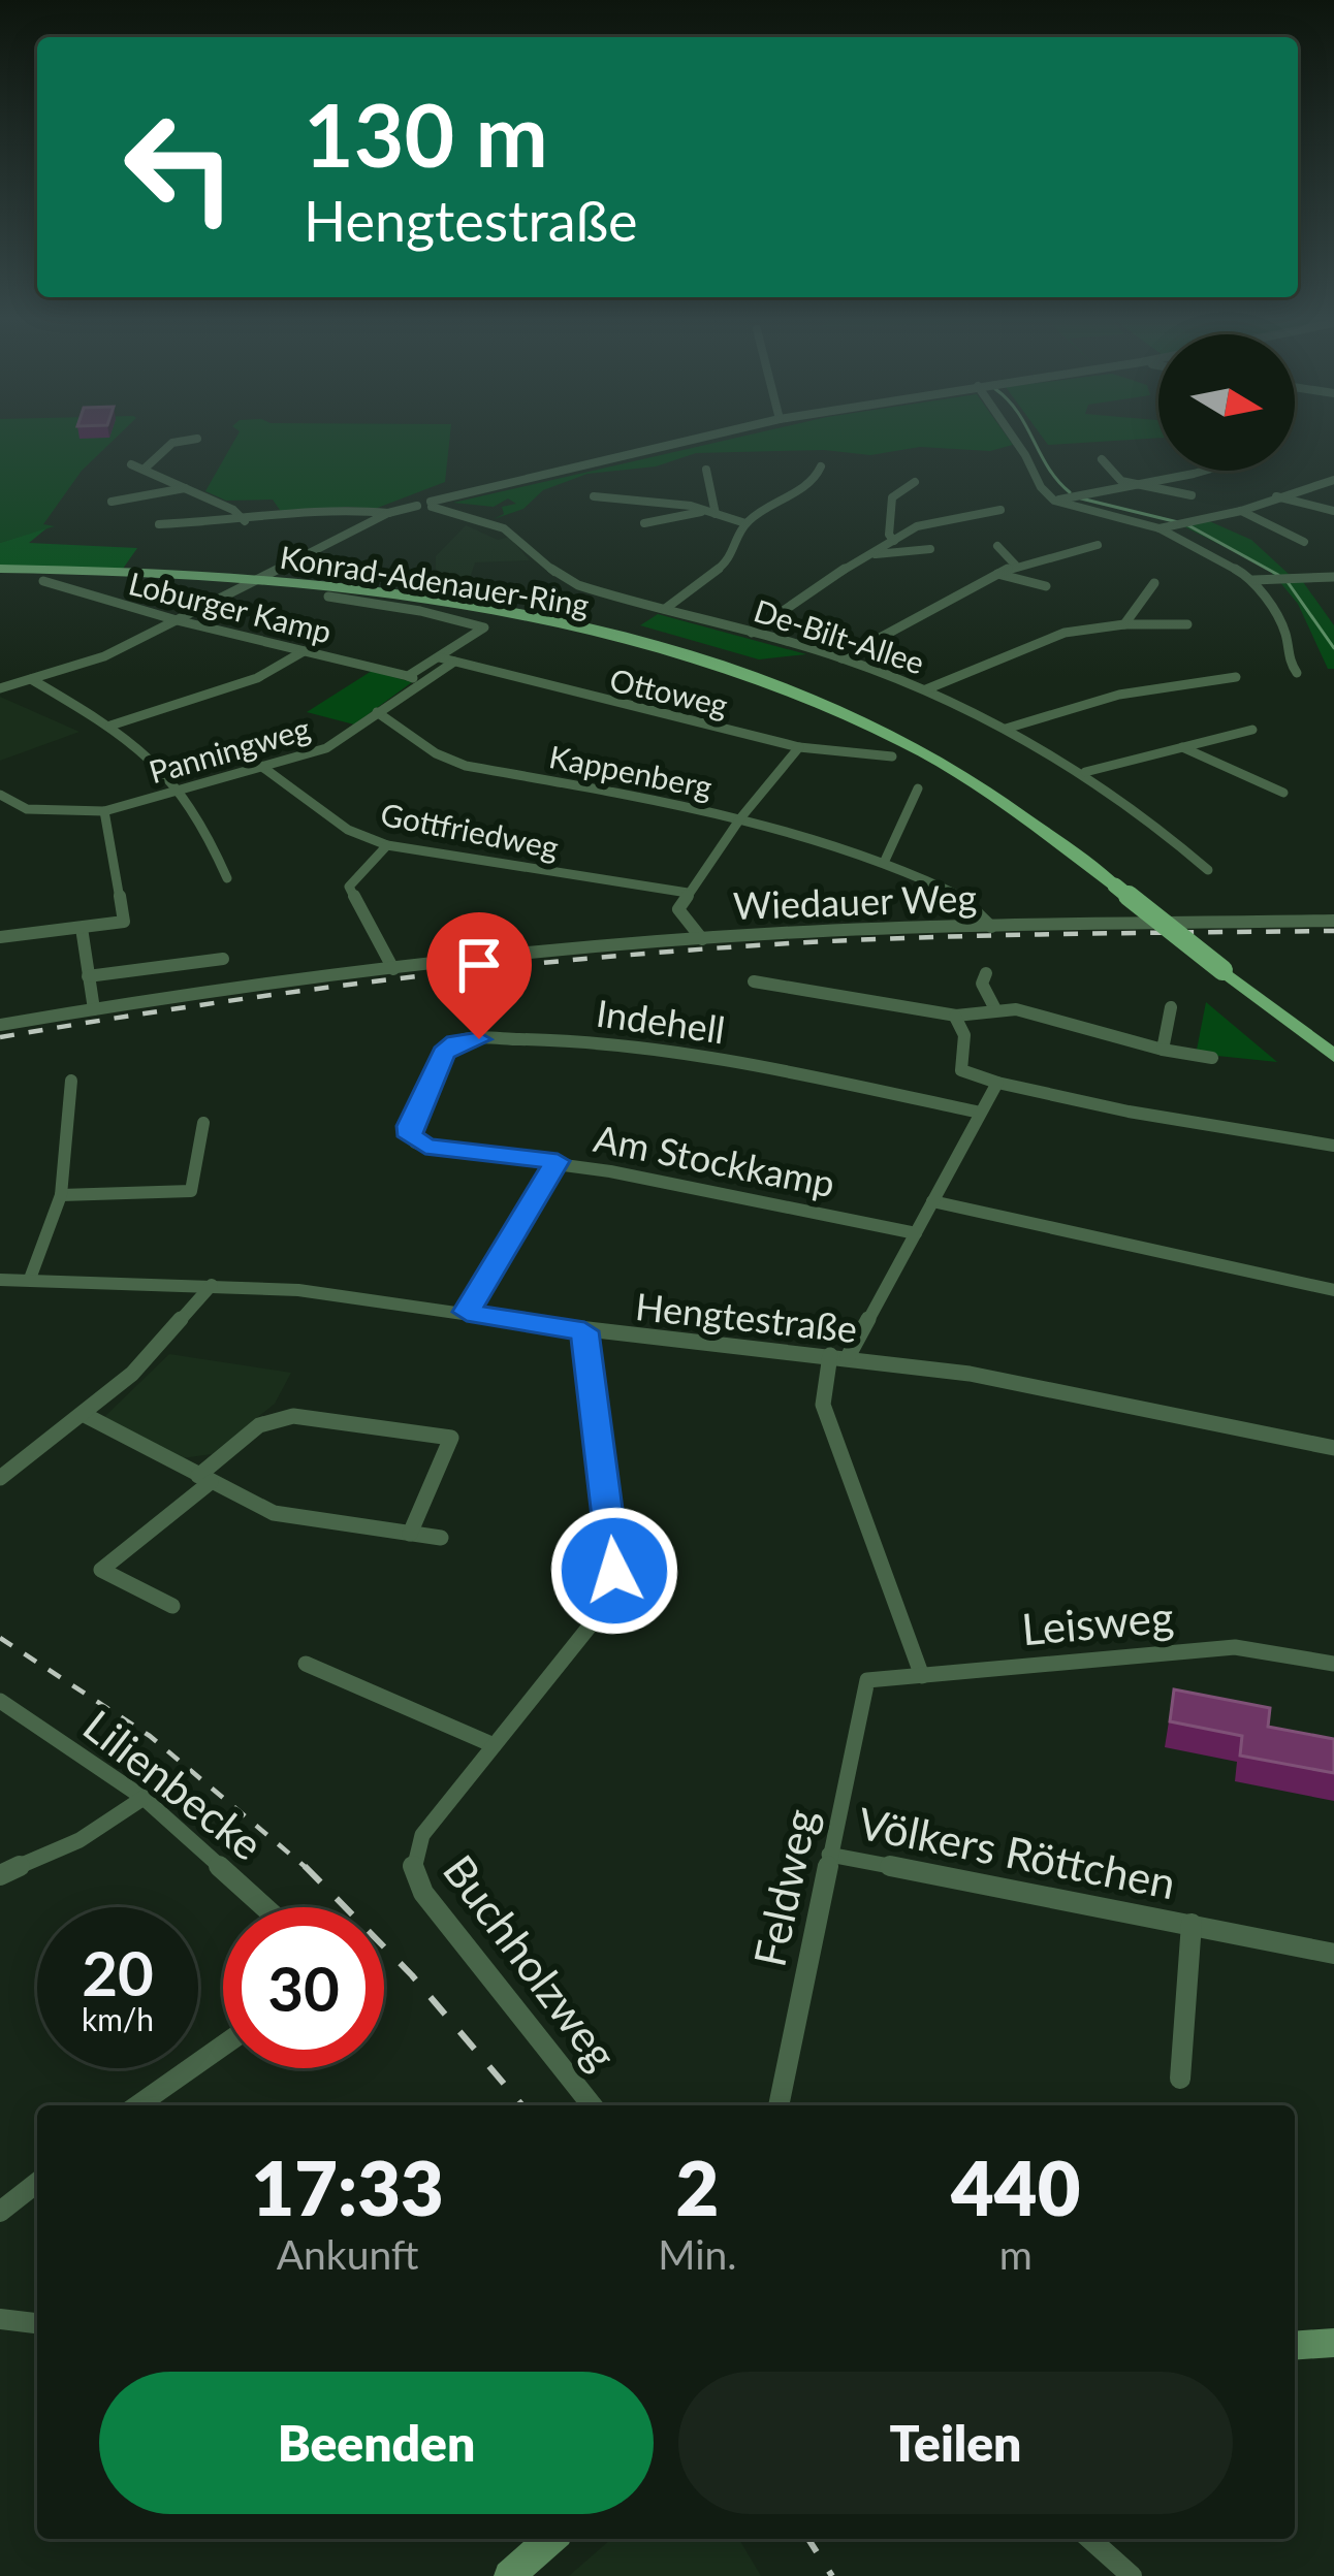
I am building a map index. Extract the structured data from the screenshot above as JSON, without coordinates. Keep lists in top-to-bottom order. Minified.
{"streets":{"main road":["Konrad-Adenauer-Ring"],"street":["Loburger Kamp","De-Bilt-Allee","Ottoweg","Panningweg","Kappenberg","Gottfriedweg","Wiedauer Weg","Indehell","Am Stockkamp","Hengtestraße","Leisweg","Lilienbecke","Völkers Röttchen","Feldweg","Buchholzweg"]},"crossings":[["Ottoweg","Panningweg"],["Panningweg","Kappenberg"],["Panningweg","Gottfriedweg"],["Kappenberg","Wiedauer Weg"],["Indehell","Am Stockkamp"],["Hengtestraße","Buchholzweg"],["Leisweg","Feldweg"],["Völkers Röttchen","Feldweg"]],"north":"right","page":{"turn":["130 m","Hengtestraße"],"speed":"20 km/h","limit":"30","eta":["17:33","Ankunft","2","Min.","440","m"],"buttons":["Beenden","Teilen"]}}
